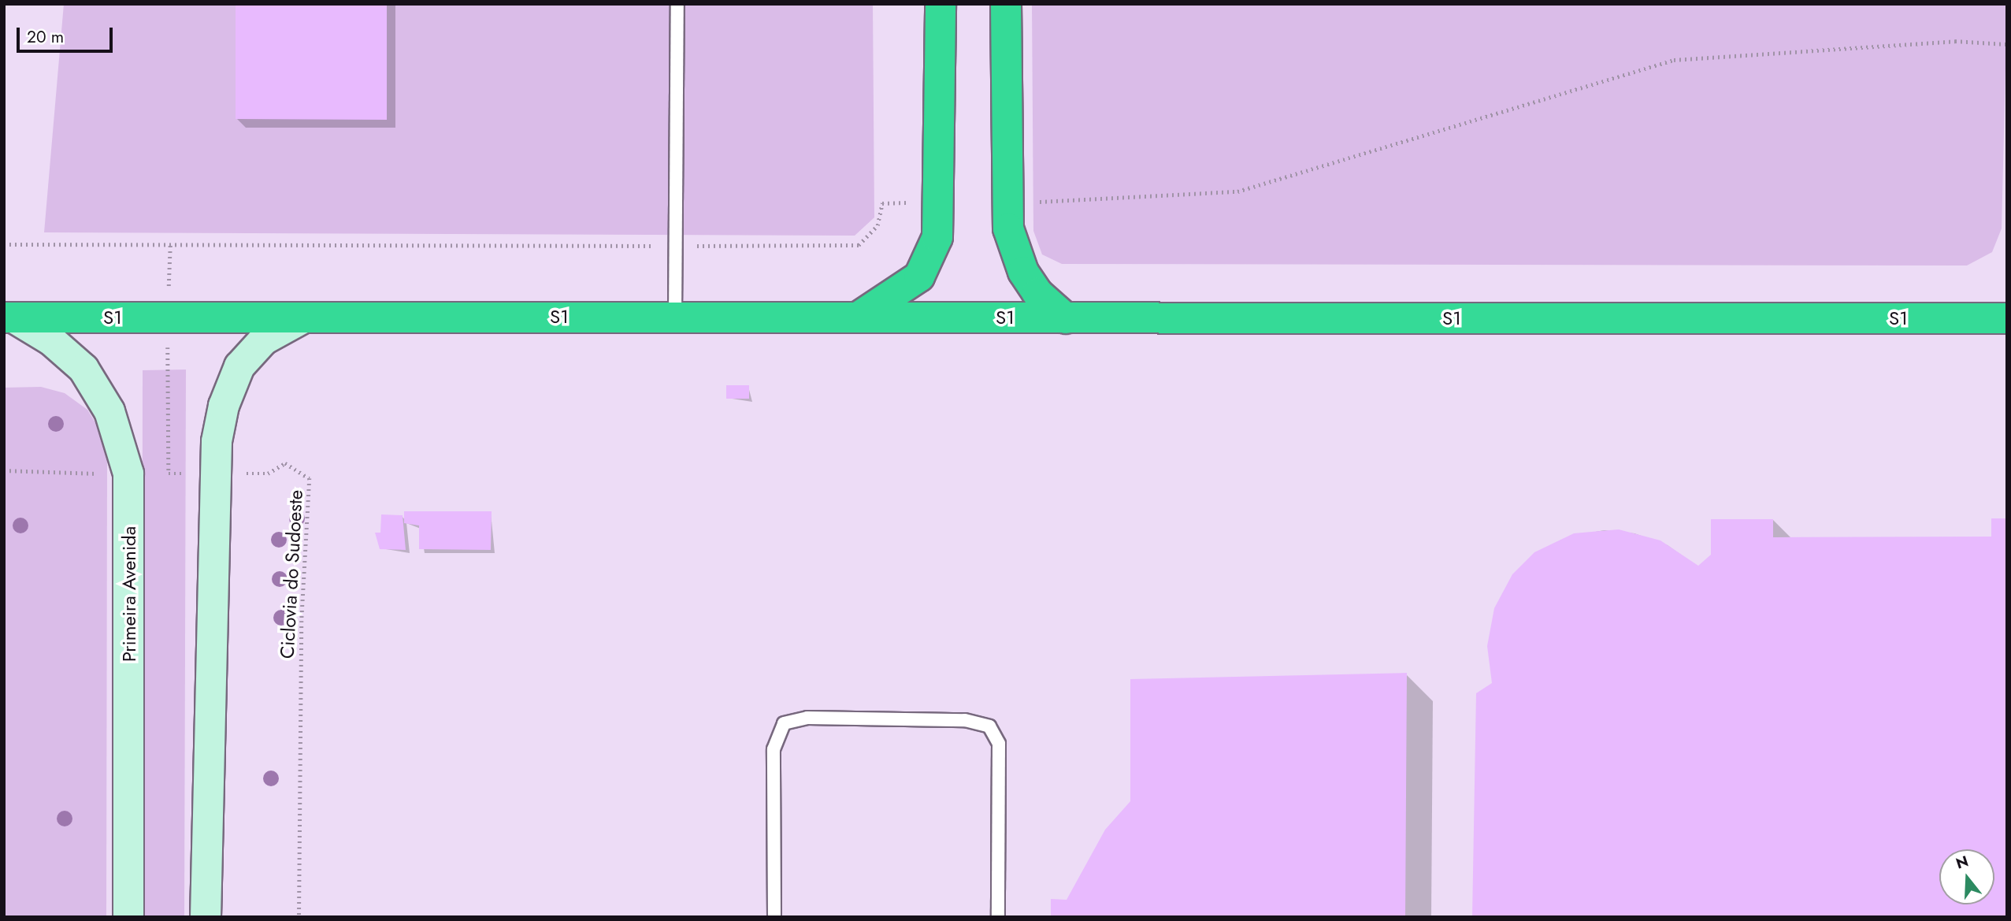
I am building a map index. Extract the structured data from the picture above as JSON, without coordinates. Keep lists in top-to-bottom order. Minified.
{"streets":{"highway":["S1"],"main road":["Primeira Avenida"],"path":["Ciclovia do Sudoeste"]},"crossings":[["S1","Ciclovia do Sudoeste"],["S1","Primeira Avenida"]],"scale_bar":"20 m","north":"top"}
